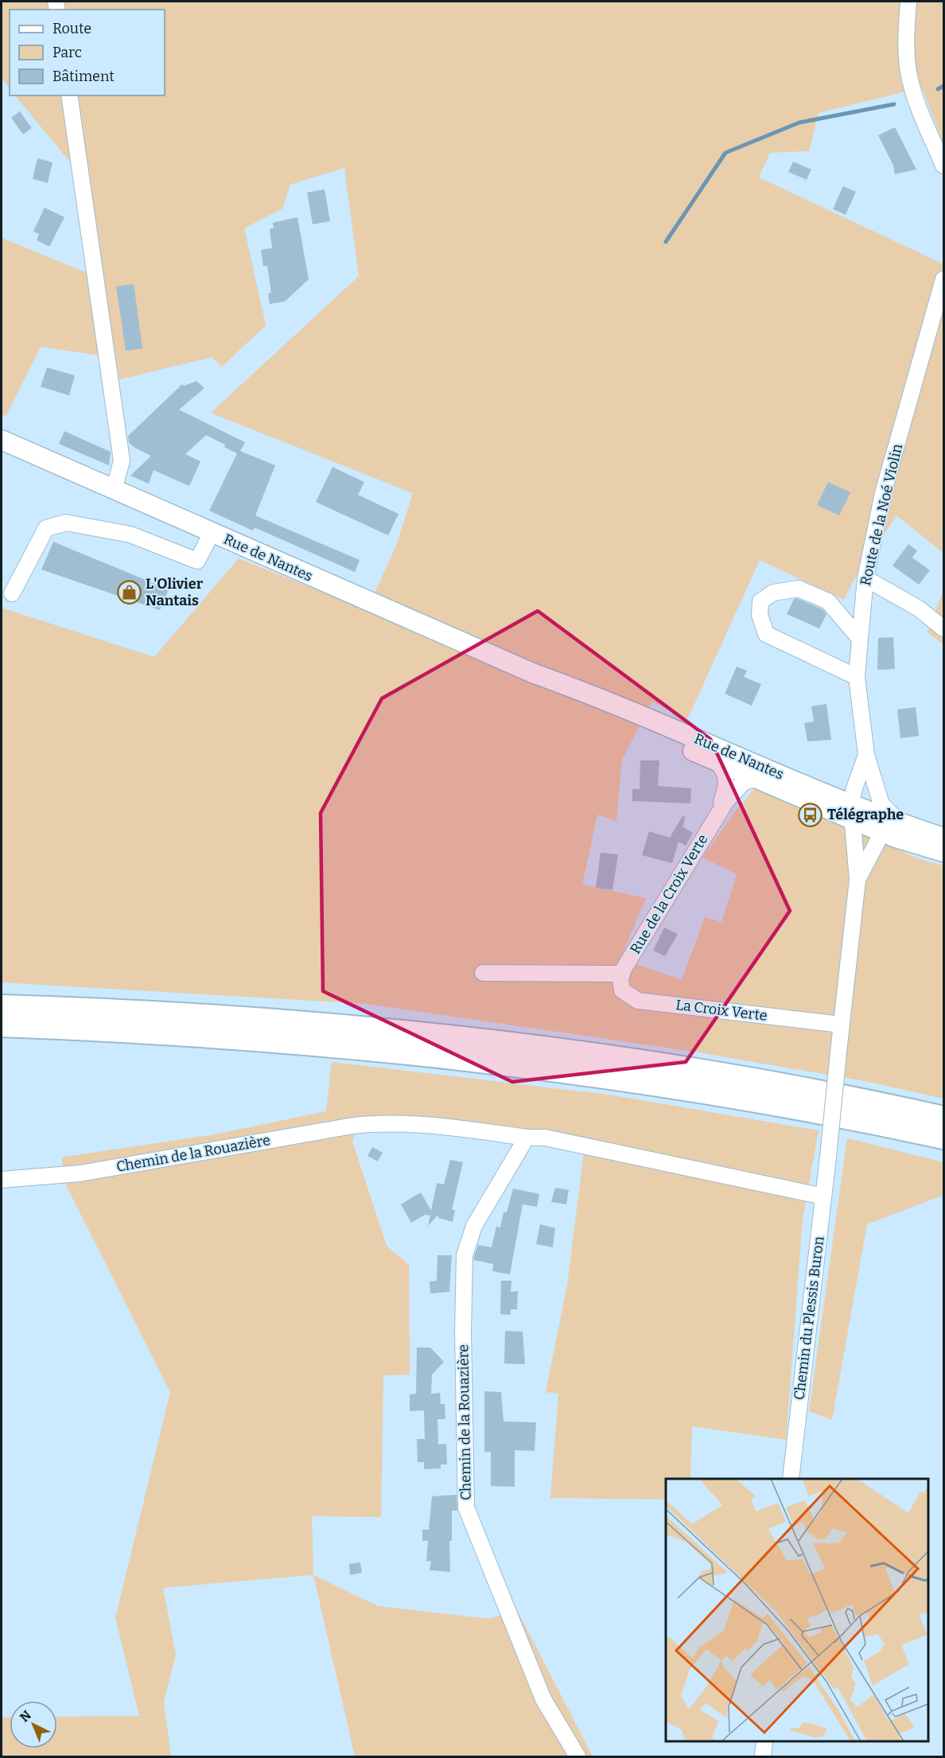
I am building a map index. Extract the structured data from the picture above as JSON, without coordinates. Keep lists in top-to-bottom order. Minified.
{"streets":{"main road":["Rue de Nantes"],"street":["Route de la Noé Violin","Rue de la Croix Verte","La Croix Verte","Chemin de la Rouazière","Chemin du Plessis Buron"]},"crossings":[["Route de la Noé Violin","Rue de Nantes"],["Rue de Nantes","Rue de la Croix Verte"],["Rue de la Croix Verte","La Croix Verte"],["La Croix Verte","Chemin du Plessis Buron"],["Chemin de la Rouazière","Chemin du Plessis Buron"]],"places":{"shop":["L'Olivier Nantais"],"bus stop":["Télégraphe"]},"legend":["Route","Parc","Bâtiment"],"north":"top left"}
